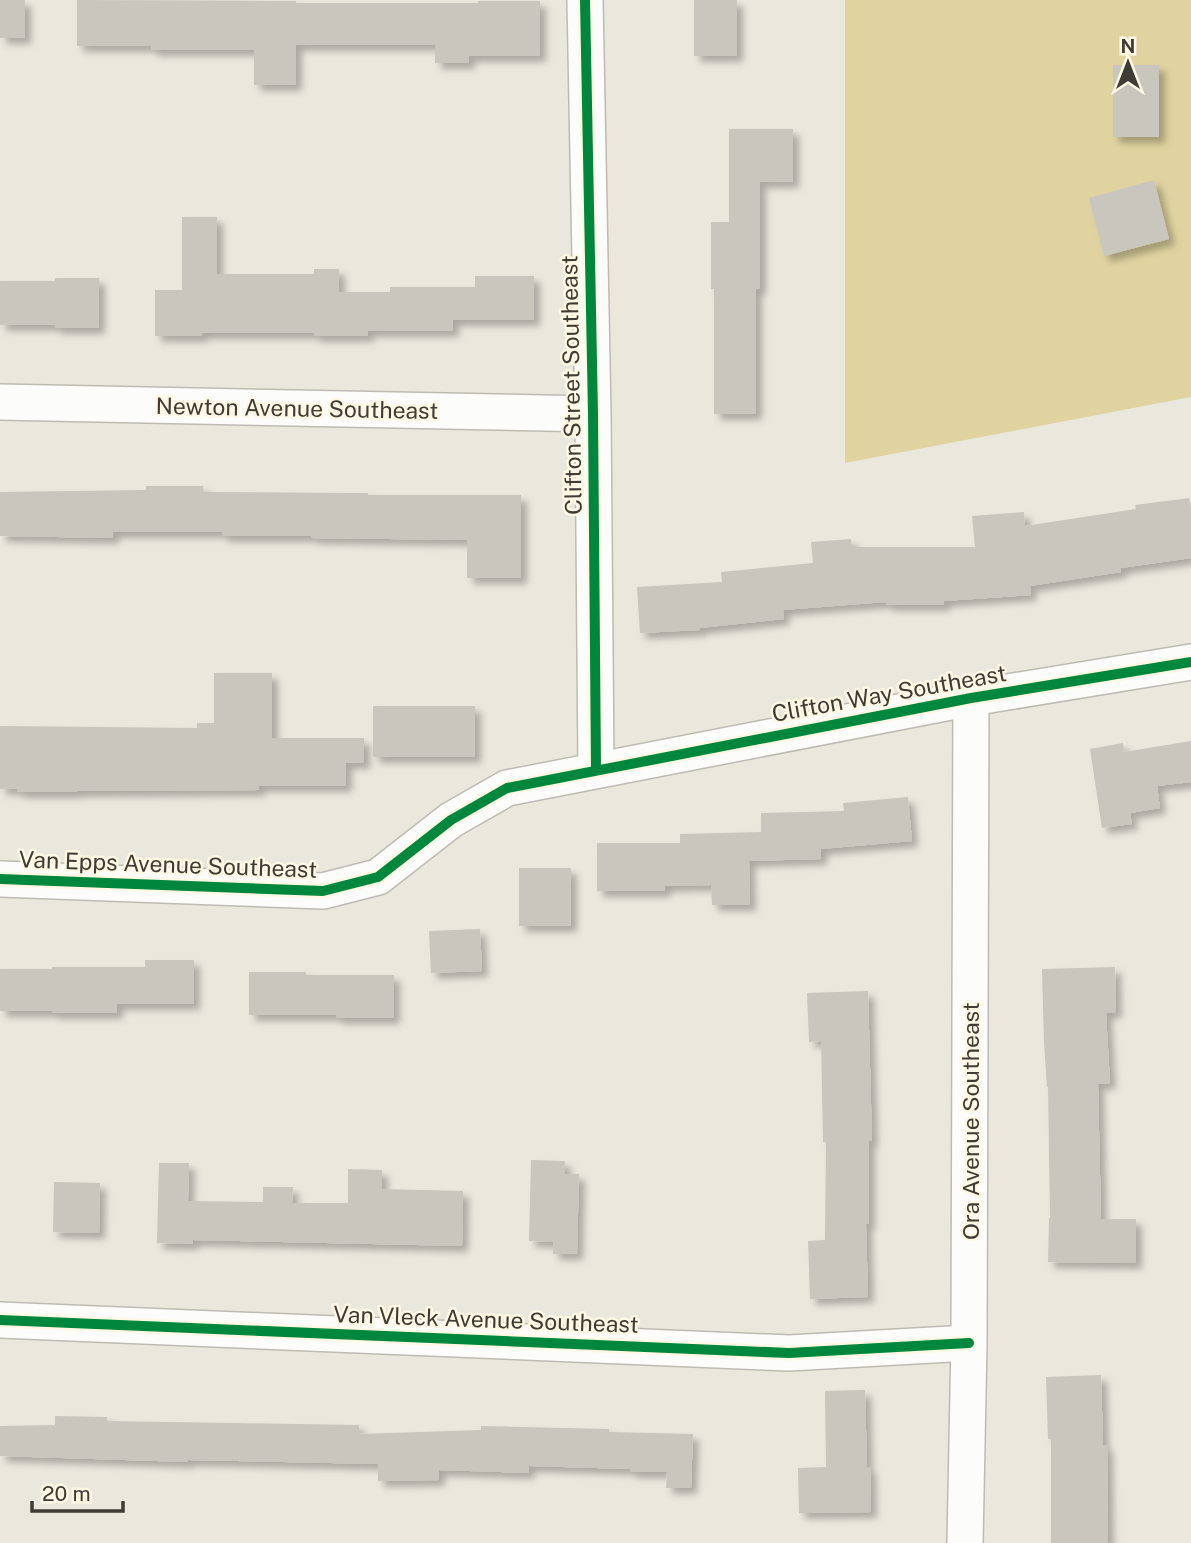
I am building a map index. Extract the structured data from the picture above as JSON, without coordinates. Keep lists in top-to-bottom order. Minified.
{"streets":{"street":["Clifton Street Southeast","Newton Avenue Southeast","Clifton Way Southeast","Van Epps Avenue Southeast","Ora Avenue Southeast","Van Vleck Avenue Southeast"]},"crossings":[["Clifton Street Southeast","Newton Avenue Southeast"],["Clifton Street Southeast","Clifton Way Southeast"],["Clifton Street Southeast","Van Epps Avenue Southeast"],["Clifton Way Southeast","Van Epps Avenue Southeast"],["Clifton Way Southeast","Ora Avenue Southeast"],["Ora Avenue Southeast","Van Vleck Avenue Southeast"]],"scale_bar":"20 m","north":"top"}
